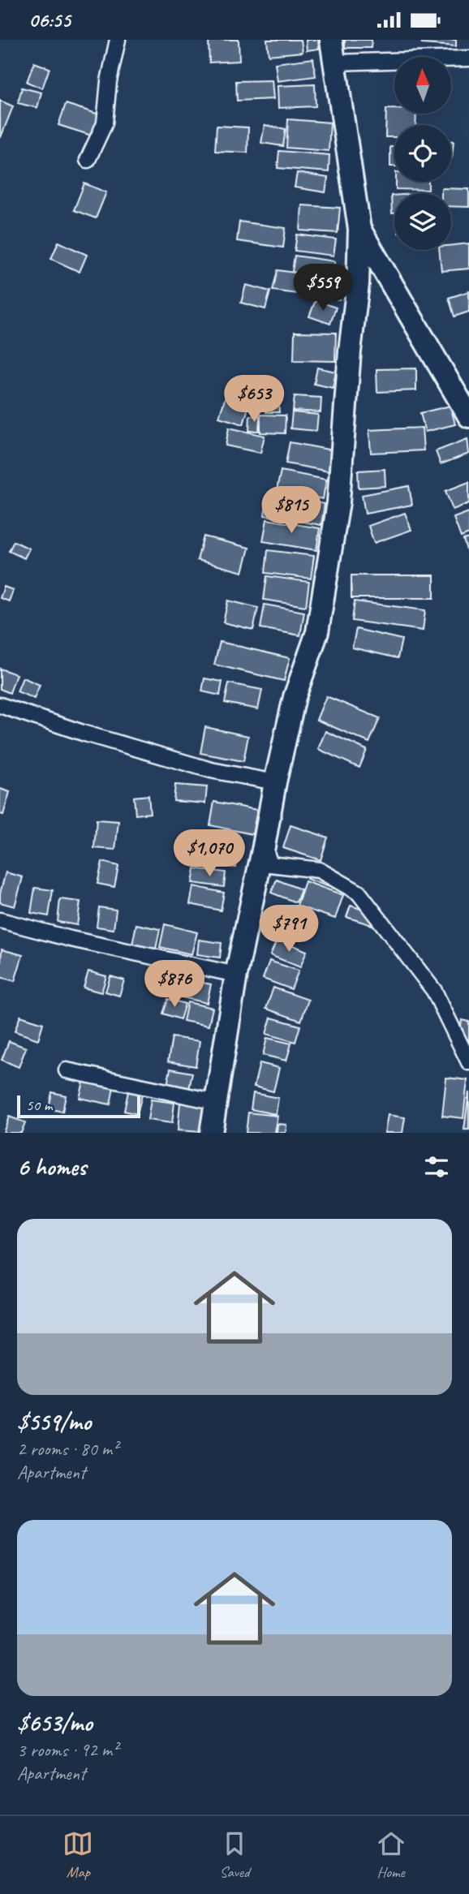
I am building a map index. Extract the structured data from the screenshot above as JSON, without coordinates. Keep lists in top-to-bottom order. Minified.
{"scale_bar":"50 m","north":"top","page":{"status":"06:55","price":["$559","$653","$815","$1,070","$791","$876"],"scale":"50 m","heading":"6 homes","list":[{"name":"$559/mo","note":"2 rooms · 80 m² · Apartment"},{"name":"$653/mo","note":"3 rooms · 92 m² · Apartment"}],"tabs":["Map","Saved","Home"]}}
